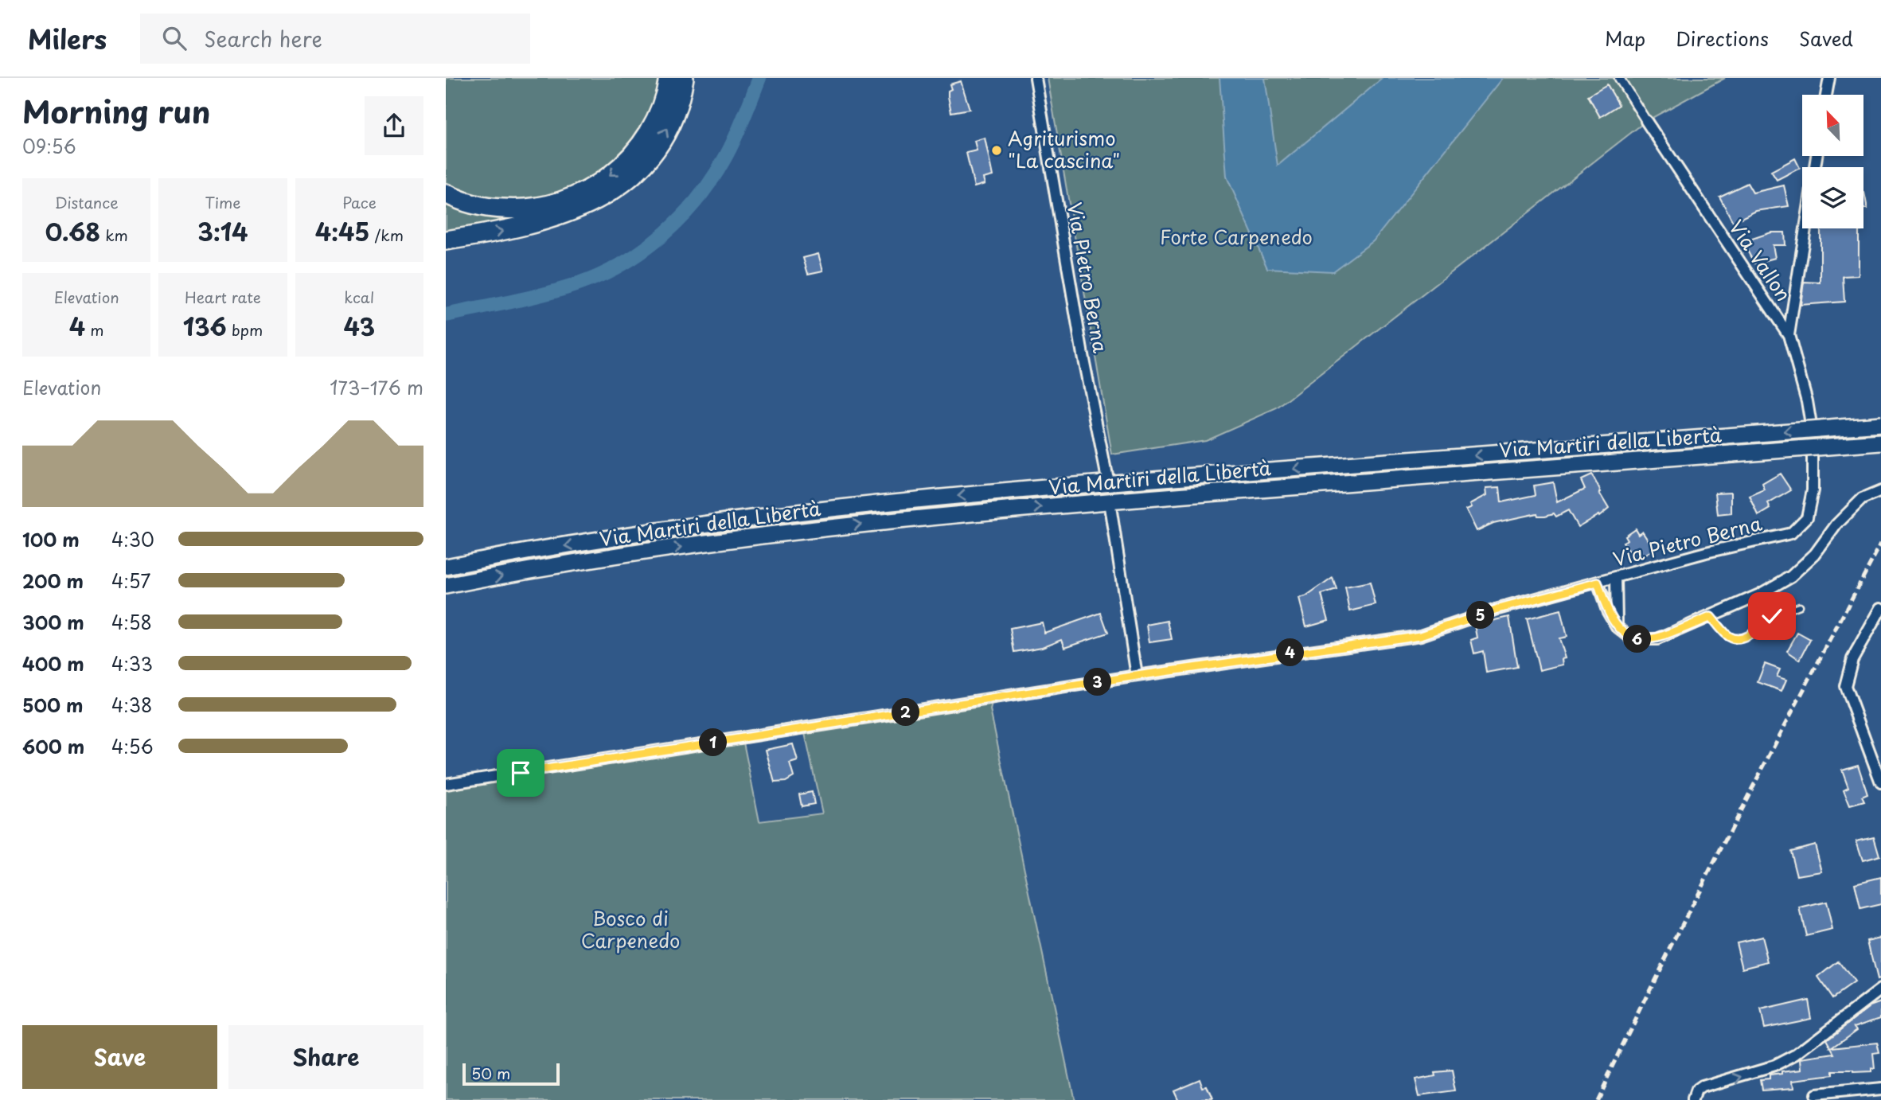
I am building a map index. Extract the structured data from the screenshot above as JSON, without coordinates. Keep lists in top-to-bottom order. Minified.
{"streets":{"main road":["Via Martiri della Libertà"],"street":["Via Vallon","Via Pietro Berna"]},"crossings":[["Via Vallon","Via Pietro Berna"],["Via Pietro Berna","Via Martiri della Libertà"]],"parks":["Forte Carpenedo","Bosco di Carpenedo"],"places":["Agriturismo \"La cascina\""],"scale_bar":"50 m","north":"top left","page":{"header":"Milers","search":"Search here","nav":["Map","Directions","Saved"],"heading":["Morning run","09:56"],"stats":[["Distance","0.68 km"],["Time","3:14"],["Pace","4:45 /km"],["Elevation","4 m"],["Heart rate","136 bpm"],["kcal","43"]],"chart":["Elevation","173–176 m"],"list":[{"name":"100 m","note":"4:30"},{"name":"200 m","note":"4:57"},{"name":"300 m","note":"4:58"},{"name":"400 m","note":"4:33"},{"name":"500 m","note":"4:38"},{"name":"600 m","note":"4:56"}],"pins":["5","6","4","3","2","1"],"buttons":["Save","Share"],"scale":"50 m"}}
